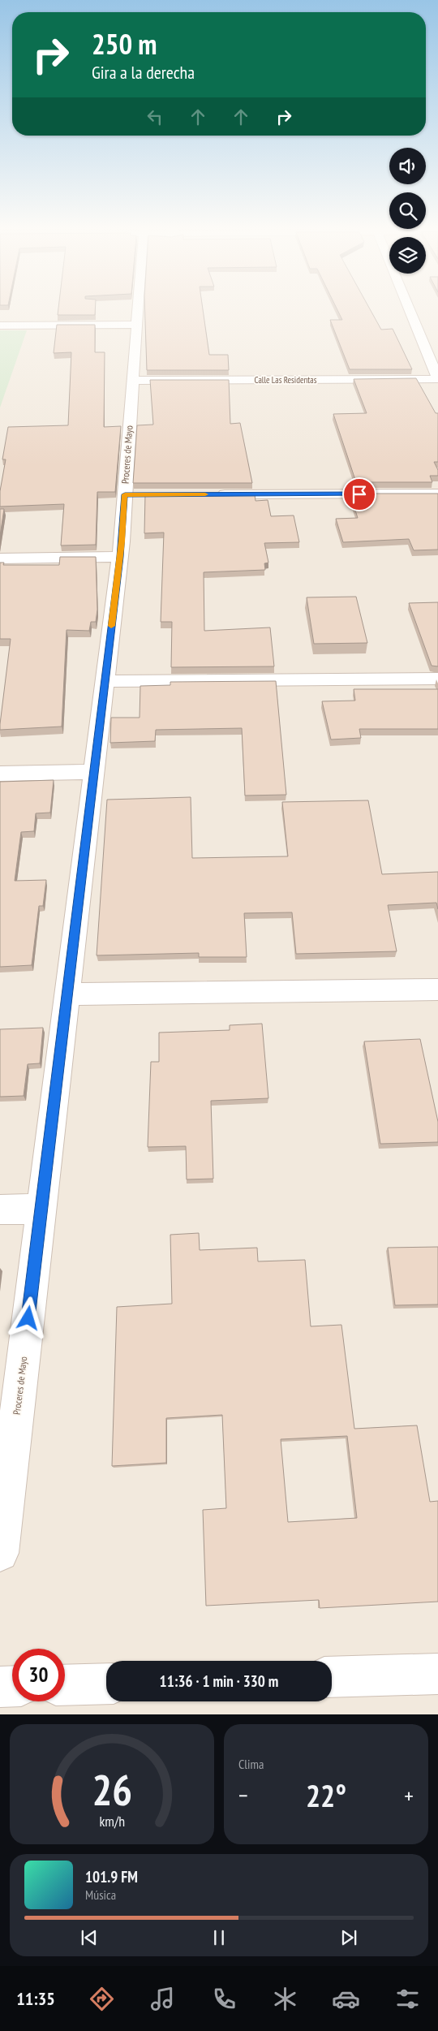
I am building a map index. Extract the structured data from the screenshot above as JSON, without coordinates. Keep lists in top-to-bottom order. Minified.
{"streets":{"street":["Calle Las Residentas","Proceres de Mayo"]},"crossings":[["Calle Las Residentas","Proceres de Mayo"]],"page":{"turn":["250 m","Gira a la derecha"],"limit":"30","trip":"11:36 · 1 min · 330 m","tile":"Clima","heat":["−","22°","+"],"song":["101.9 FM","Música"],"tabs":"11:35","gauge":["26","km/h"]}}
